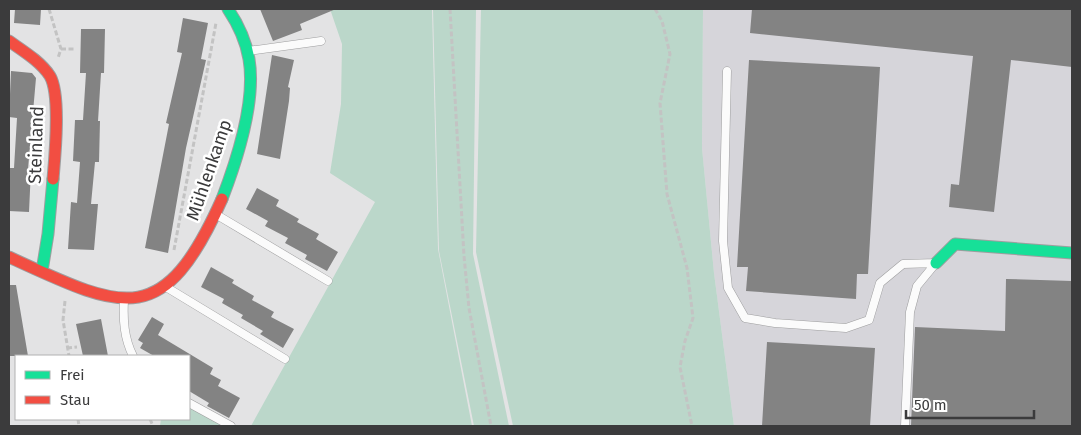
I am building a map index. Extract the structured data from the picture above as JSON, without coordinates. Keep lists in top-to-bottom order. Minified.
{"streets":{"street":["Steinland","Mühlenkamp"]},"crossings":[["Steinland","Mühlenkamp"]],"legend":["Frei","Stau"],"scale_bar":"50 m"}
